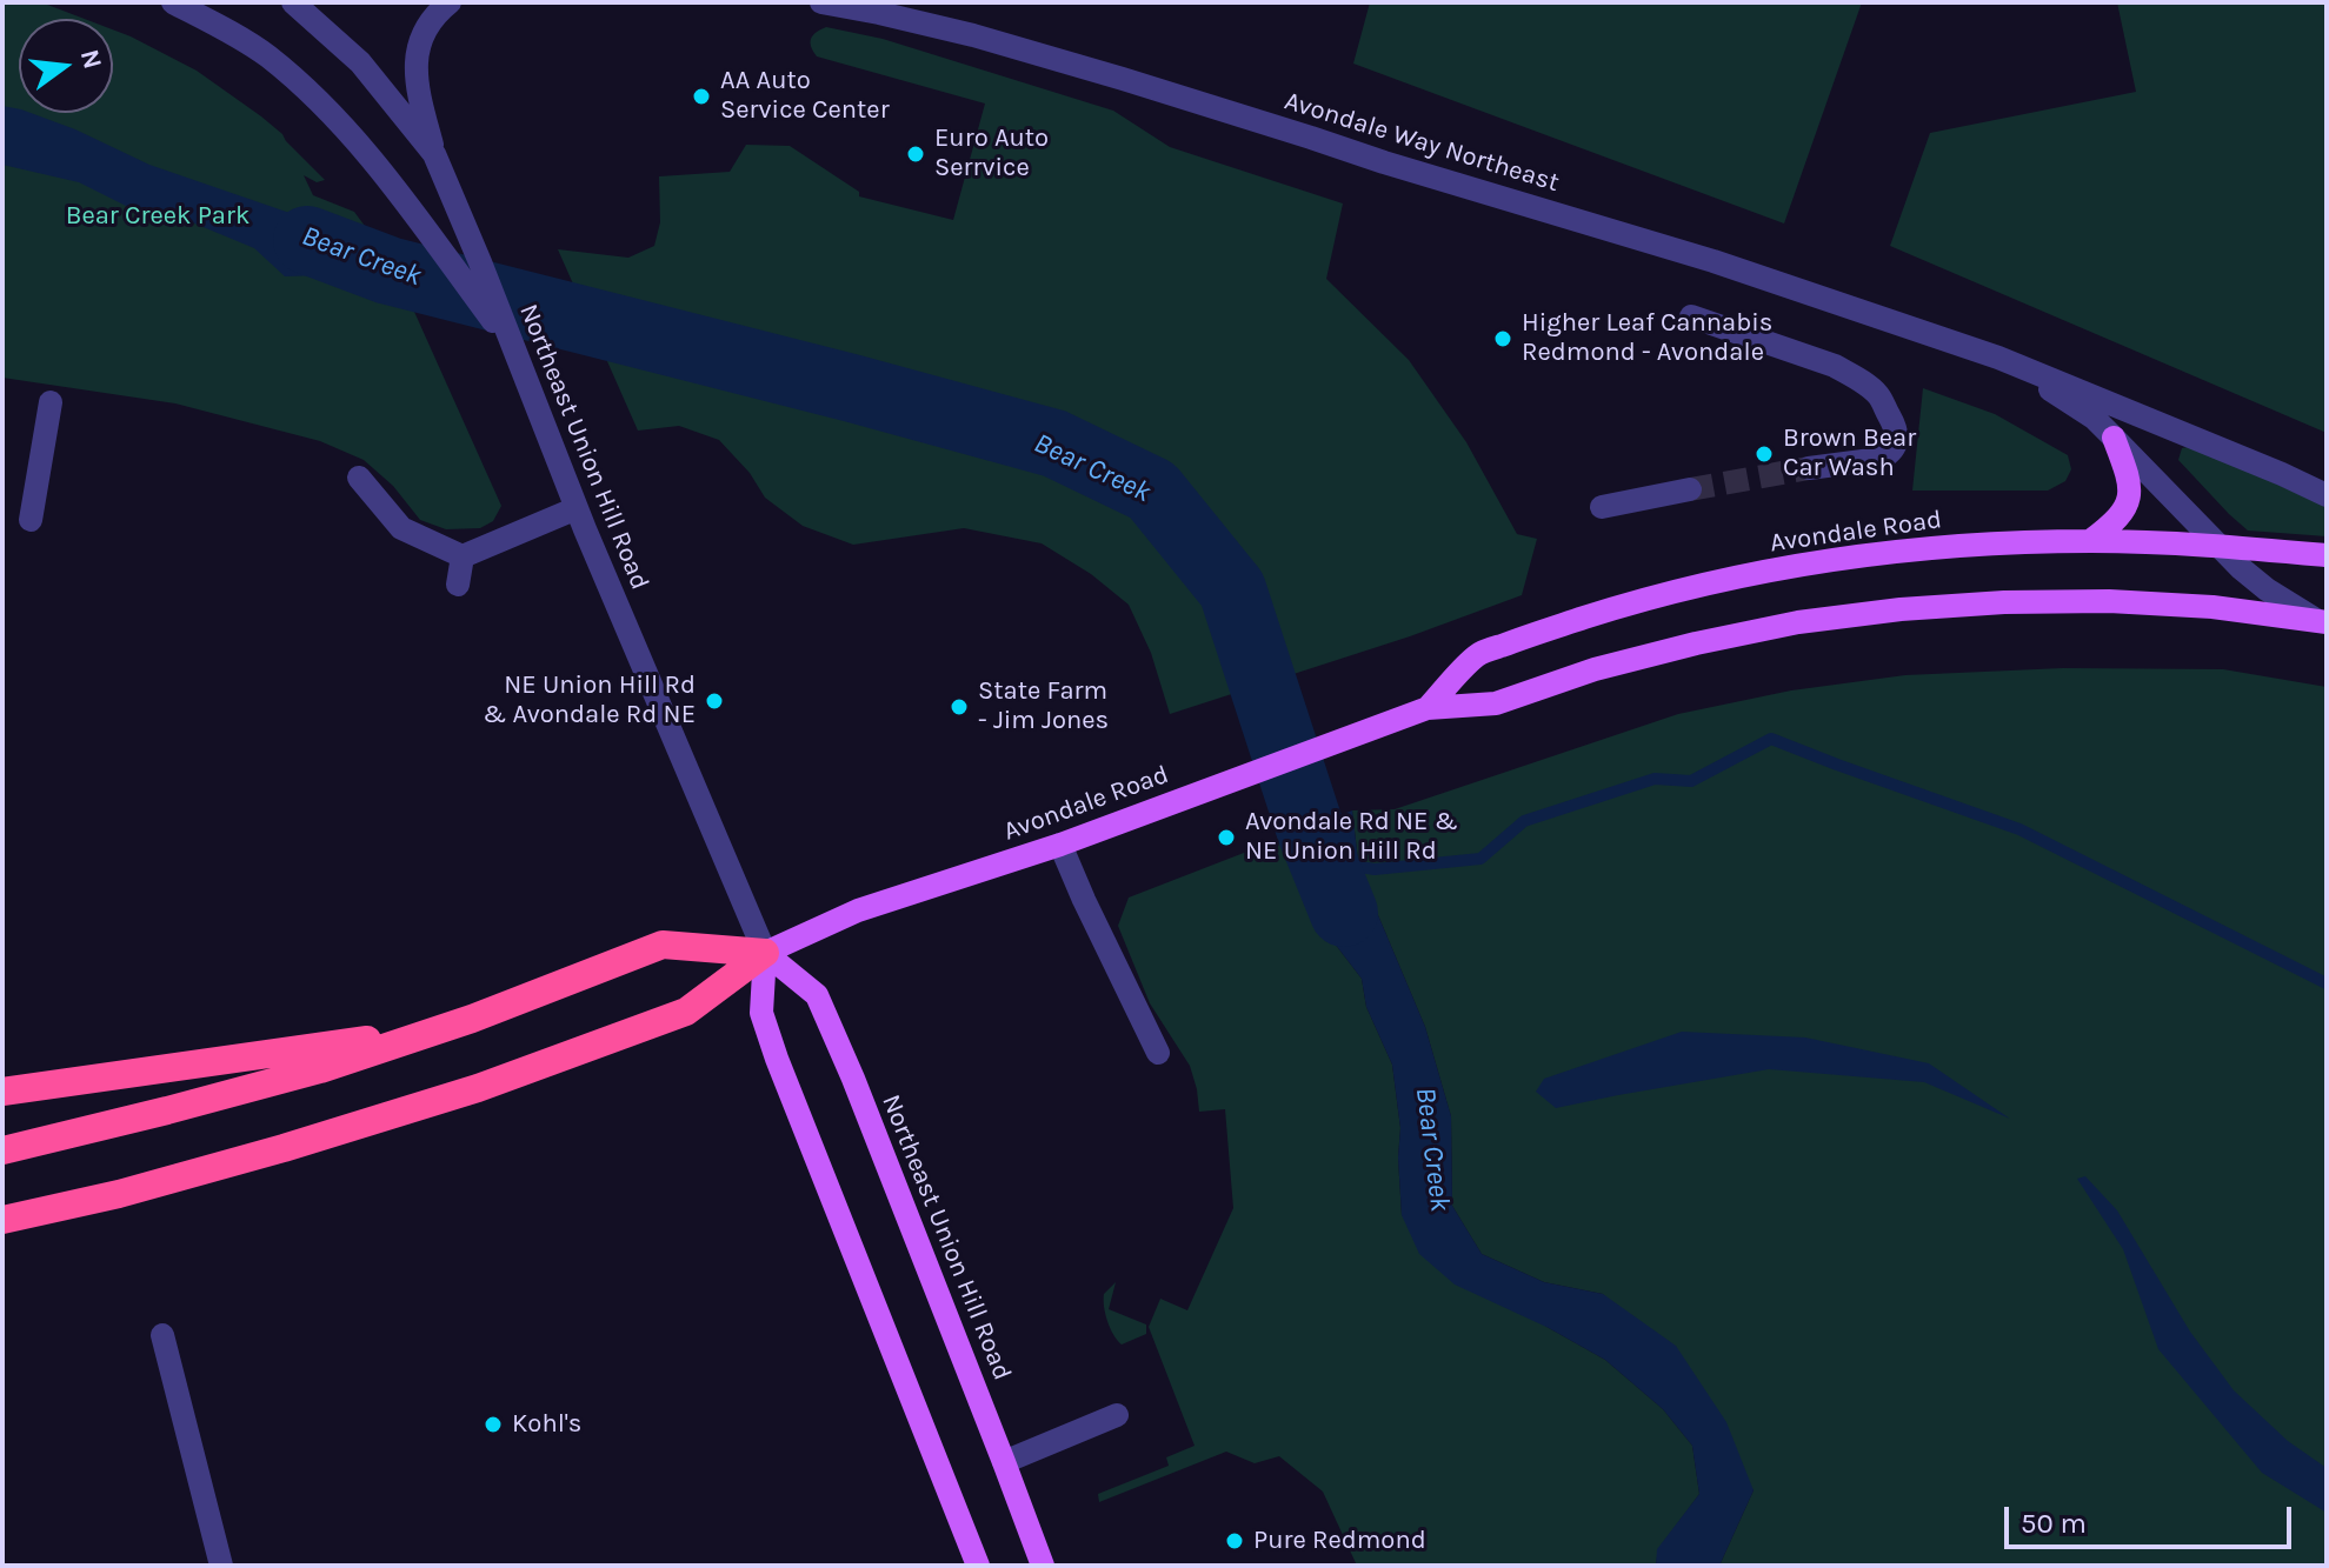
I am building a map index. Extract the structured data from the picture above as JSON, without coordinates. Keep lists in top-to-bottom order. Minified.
{"streets":{"main road":["Northeast Union Hill Road","Avondale Road"],"street":["Avondale Way Northeast"]},"crossings":[["Avondale Way Northeast","Avondale Road"],["Northeast Union Hill Road","Avondale Road"]],"water":["Bear Creek"],"parks":["Bear Creek Park"],"places":["AA Auto Service Center","Euro Auto Serrvice","Higher Leaf Cannabis Redmond - Avondale","Brown Bear Car Wash","NE Union Hill Rd & Avondale Rd NE","State Farm - Jim Jones","Avondale Rd NE & NE Union Hill Rd","Kohl's","Pure Redmond"],"scale_bar":"50 m","north":"right"}
